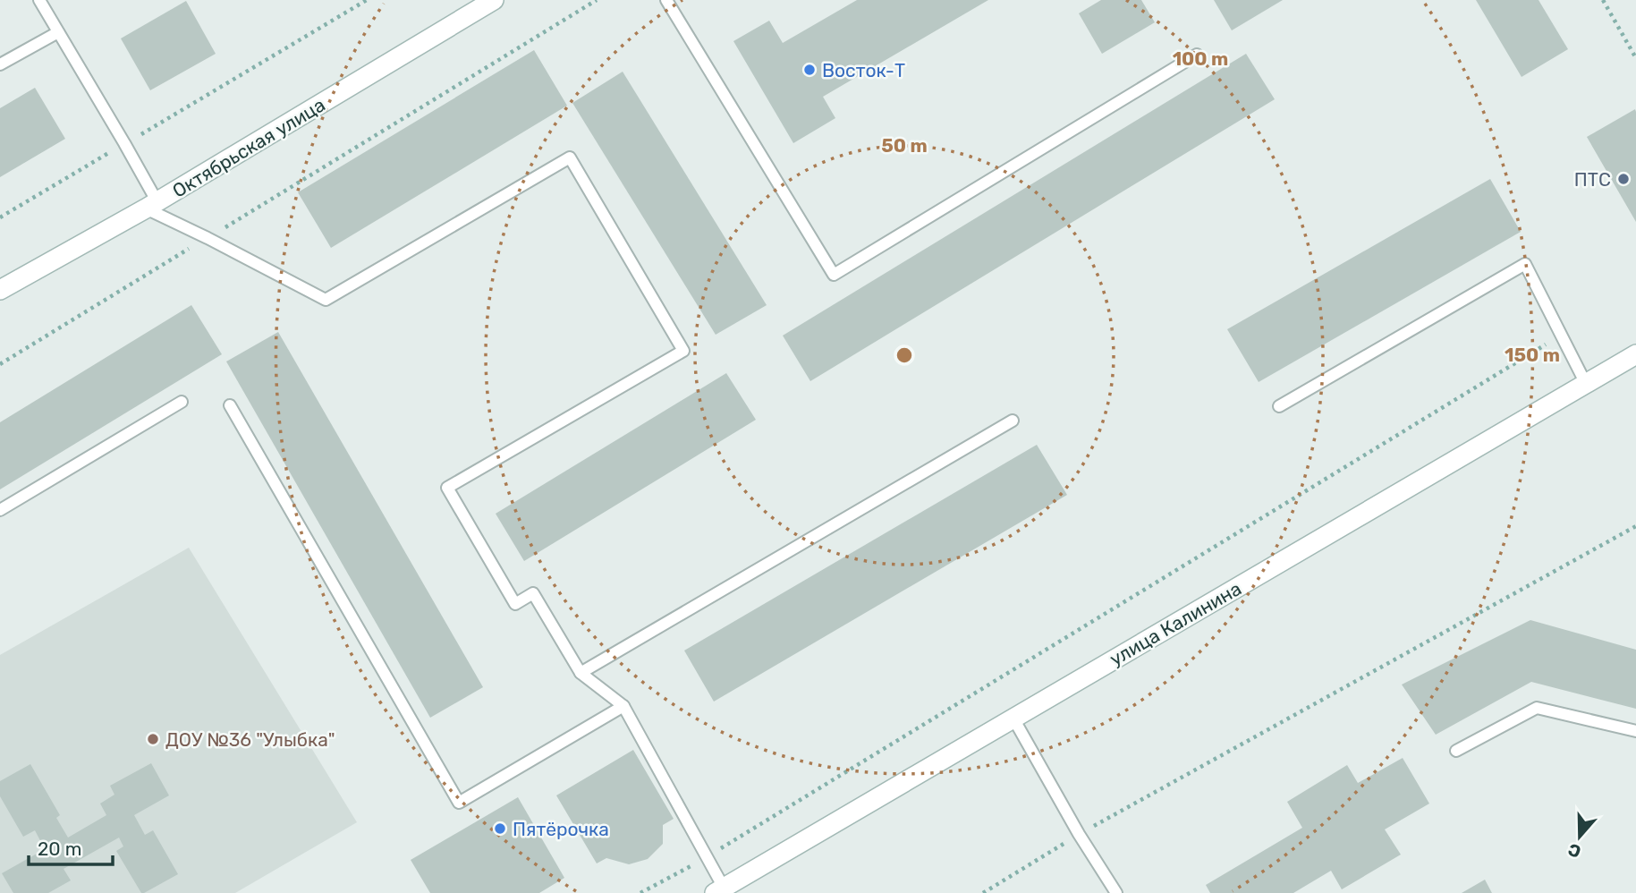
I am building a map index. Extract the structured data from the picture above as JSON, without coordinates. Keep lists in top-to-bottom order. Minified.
{"streets":{"street":["Октябрьская улица","улица Калинина"]},"places":["Восток-Т","ПТС","ДОУ №36 \"Улыбка\"","Пятёрочка"],"scale_bar":"20 m","north":"bottom","rings":["100 m","50 m","150 m"]}
